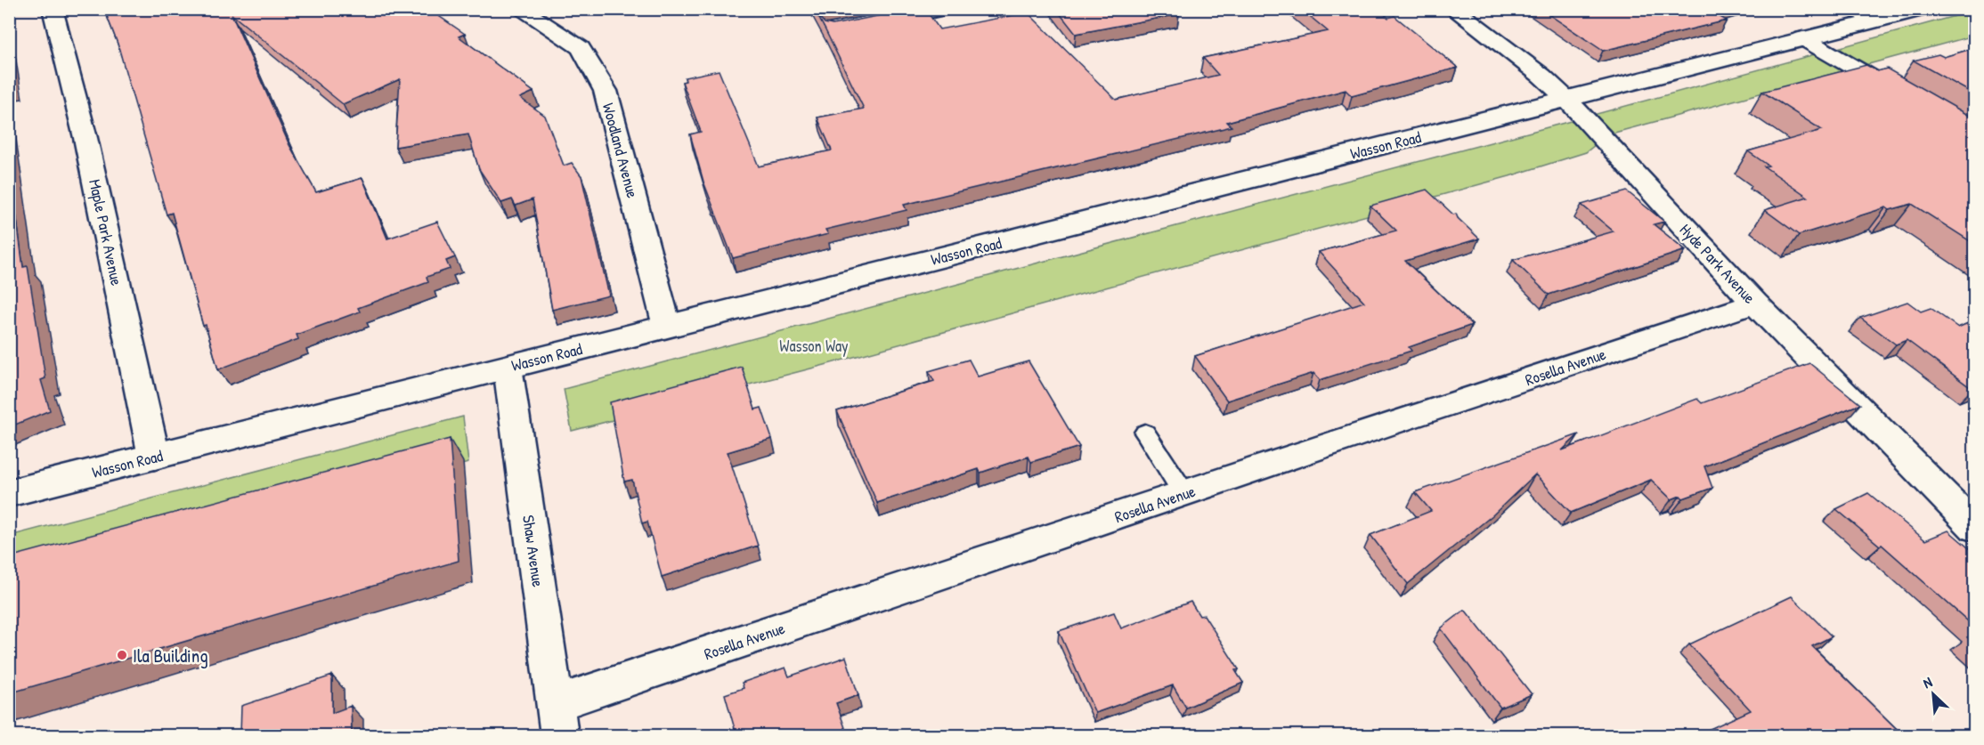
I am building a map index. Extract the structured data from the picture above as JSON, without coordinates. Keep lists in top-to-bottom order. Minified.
{"streets":{"street":["Wasson Road","Woodland Avenue","Maple Park Avenue","Hyde Park Avenue","Rosella Avenue","Shaw Avenue"]},"crossings":[["Wasson Road","Woodland Avenue"],["Wasson Road","Maple Park Avenue"],["Wasson Road","Hyde Park Avenue"],["Wasson Road","Shaw Avenue"],["Hyde Park Avenue","Rosella Avenue"],["Rosella Avenue","Shaw Avenue"]],"parks":["Wasson Way"],"places":["Ila Building"],"north":"top left"}
